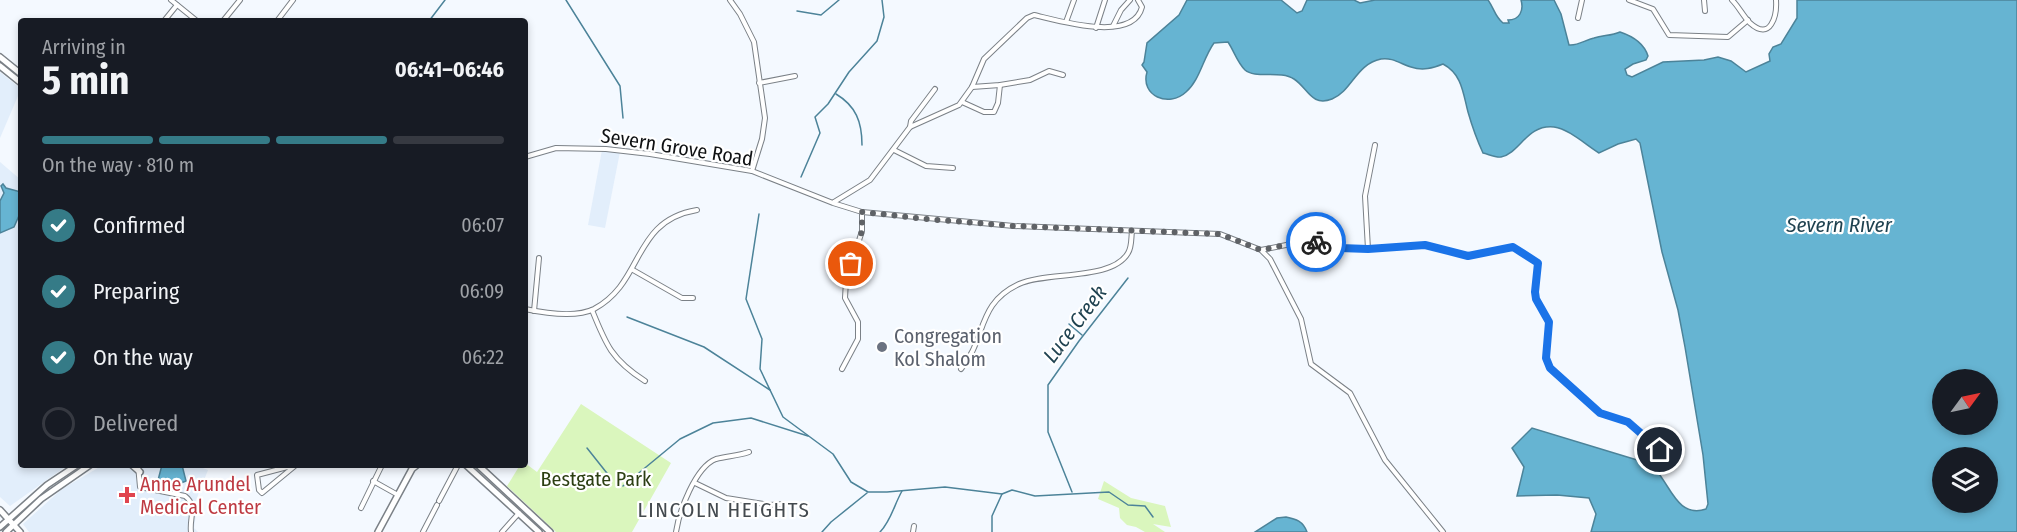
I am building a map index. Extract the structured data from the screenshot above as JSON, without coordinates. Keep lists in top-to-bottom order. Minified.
{"streets":{"street":["Severn Grove Road"]},"districts":["LINCOLN HEIGHTS"],"water":["Severn River","Luce Creek"],"parks":["Bestgate Park"],"places":{"other":["Congregation Kol Shalom"],"health":["Anne Arundel Medical Center"]},"north":"top right","page":{"heading":["5 min","Arriving in","06:41–06:46"],"bar":"On the way · 810 m","list":[["Confirmed","06:07"],["Preparing","06:09"],["On the way","06:22"],"Delivered"]}}
